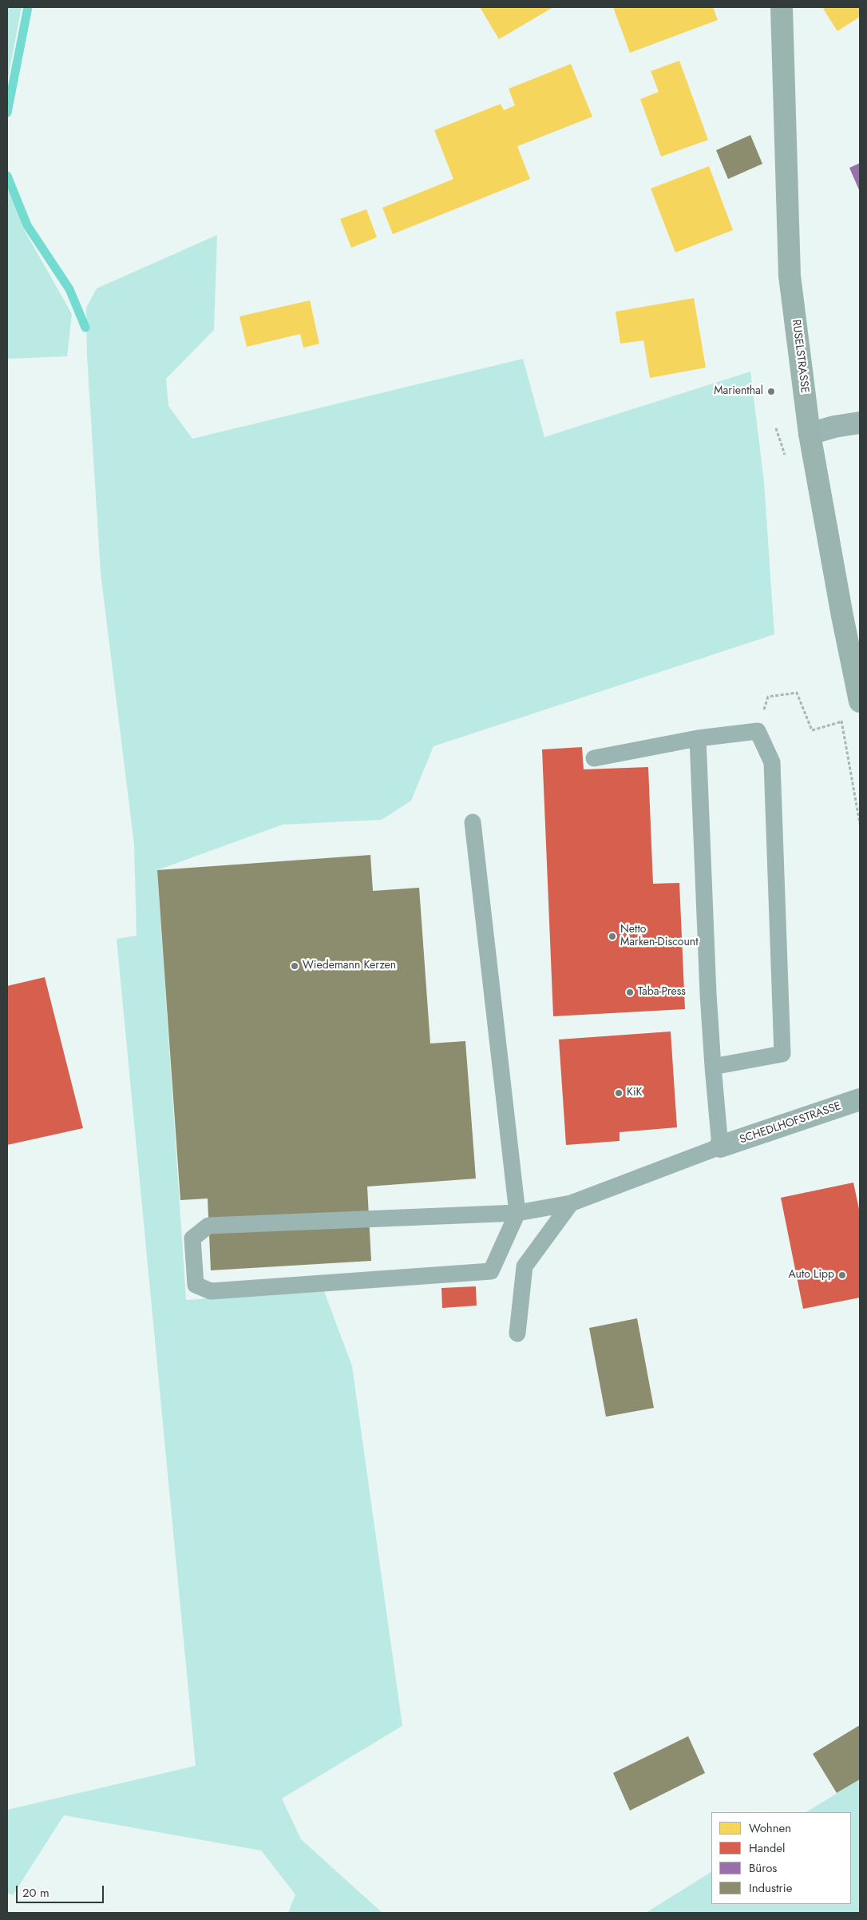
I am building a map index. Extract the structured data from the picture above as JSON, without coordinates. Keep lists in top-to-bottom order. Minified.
{"streets":{"main road":["RUSELSTRASSE"],"street":["SCHEDLHOFSTRASSE"]},"places":["Marienthal","Netto Marken-Discount","Wiedemann Kerzen","Taba-Press","KiK","Auto Lipp"],"legend":["Wohnen","Handel","Büros","Industrie"],"scale_bar":"20 m"}
